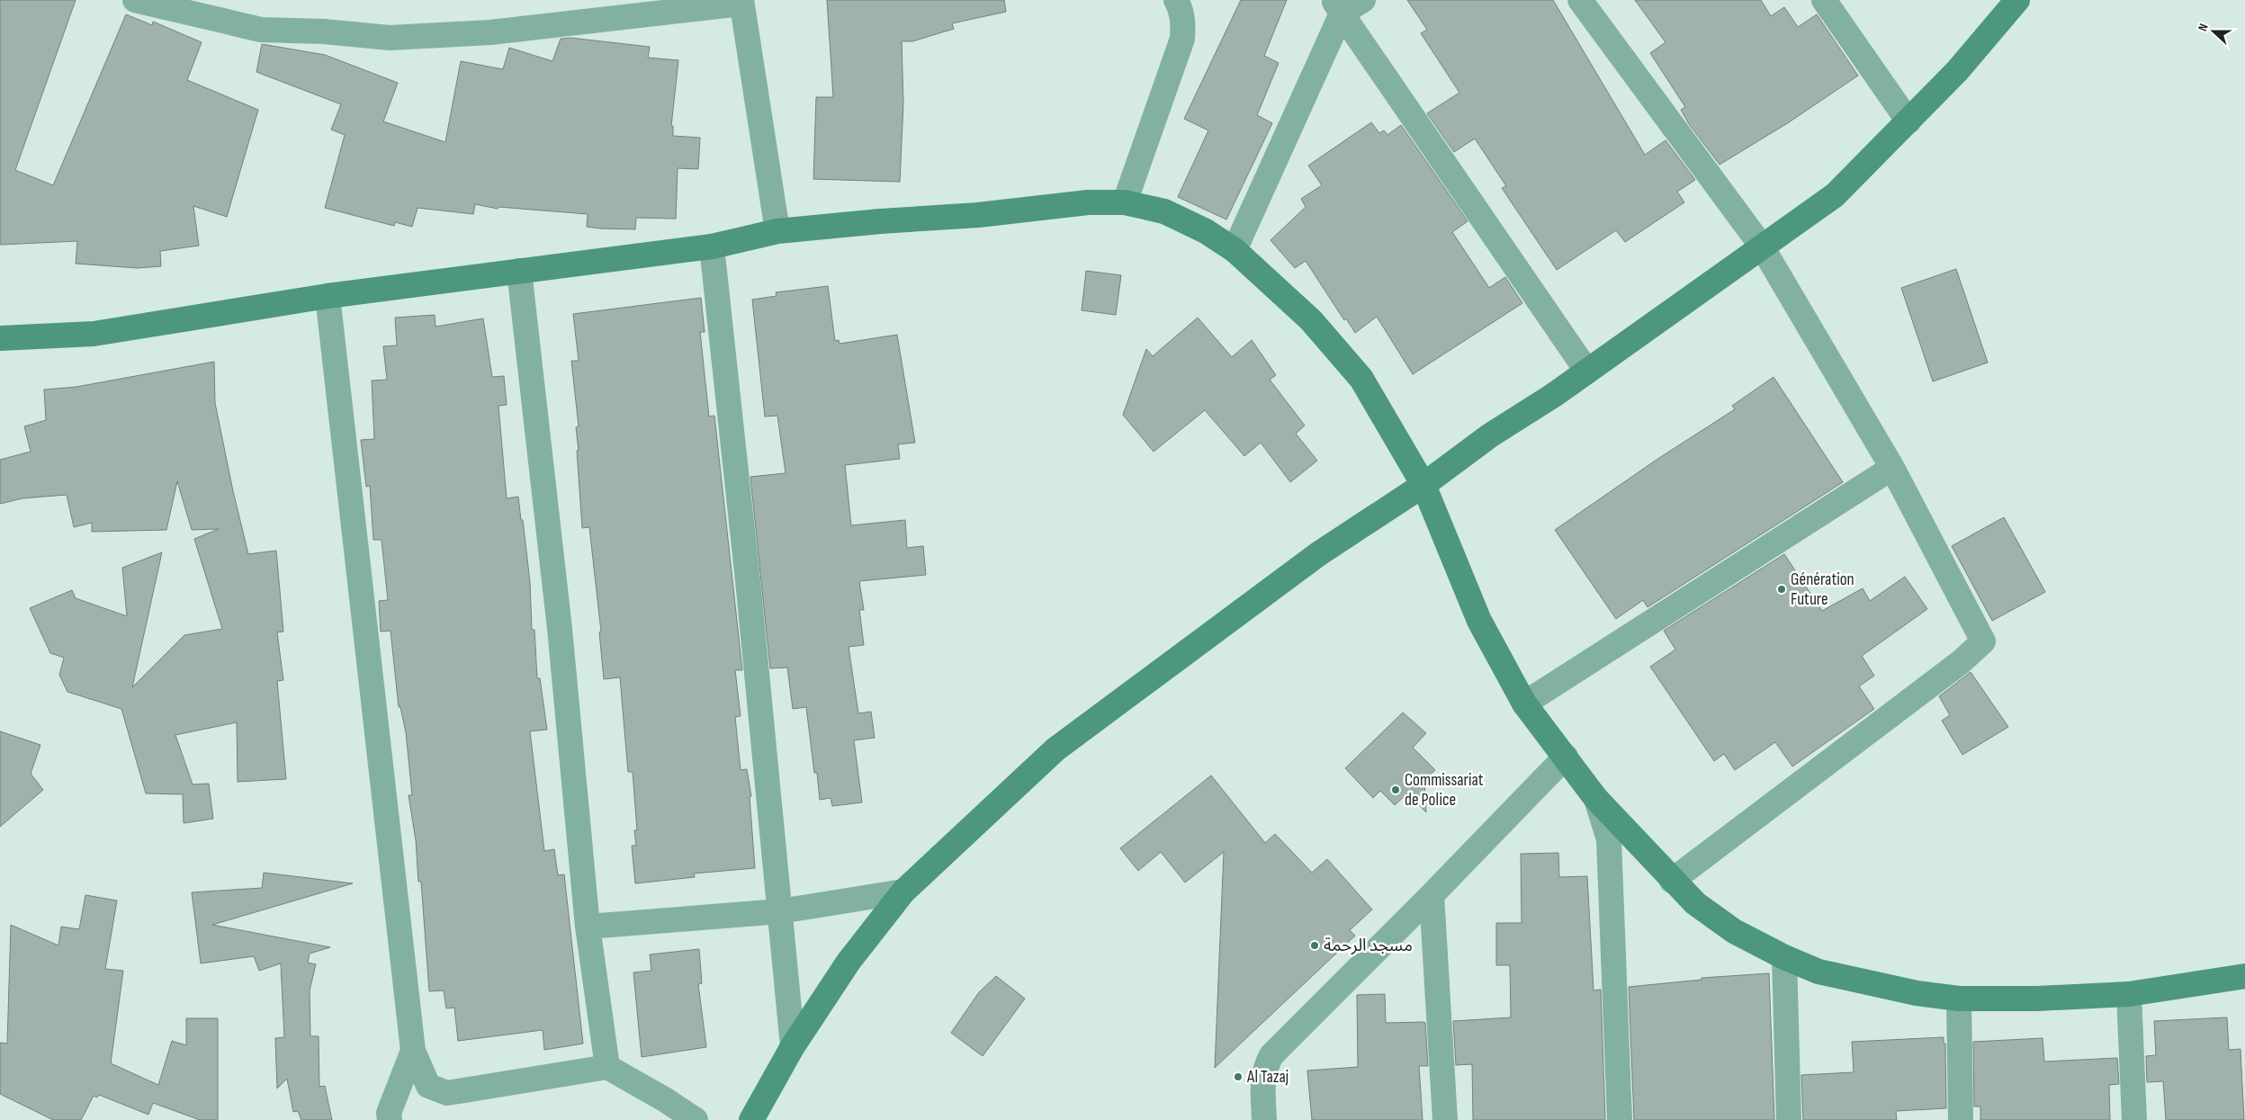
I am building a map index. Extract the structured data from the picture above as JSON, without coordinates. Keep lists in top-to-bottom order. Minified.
{"places":["Génération Future","Commissariat de Police","مسجد الرحمة","Al Tazaj"],"north":"left"}
